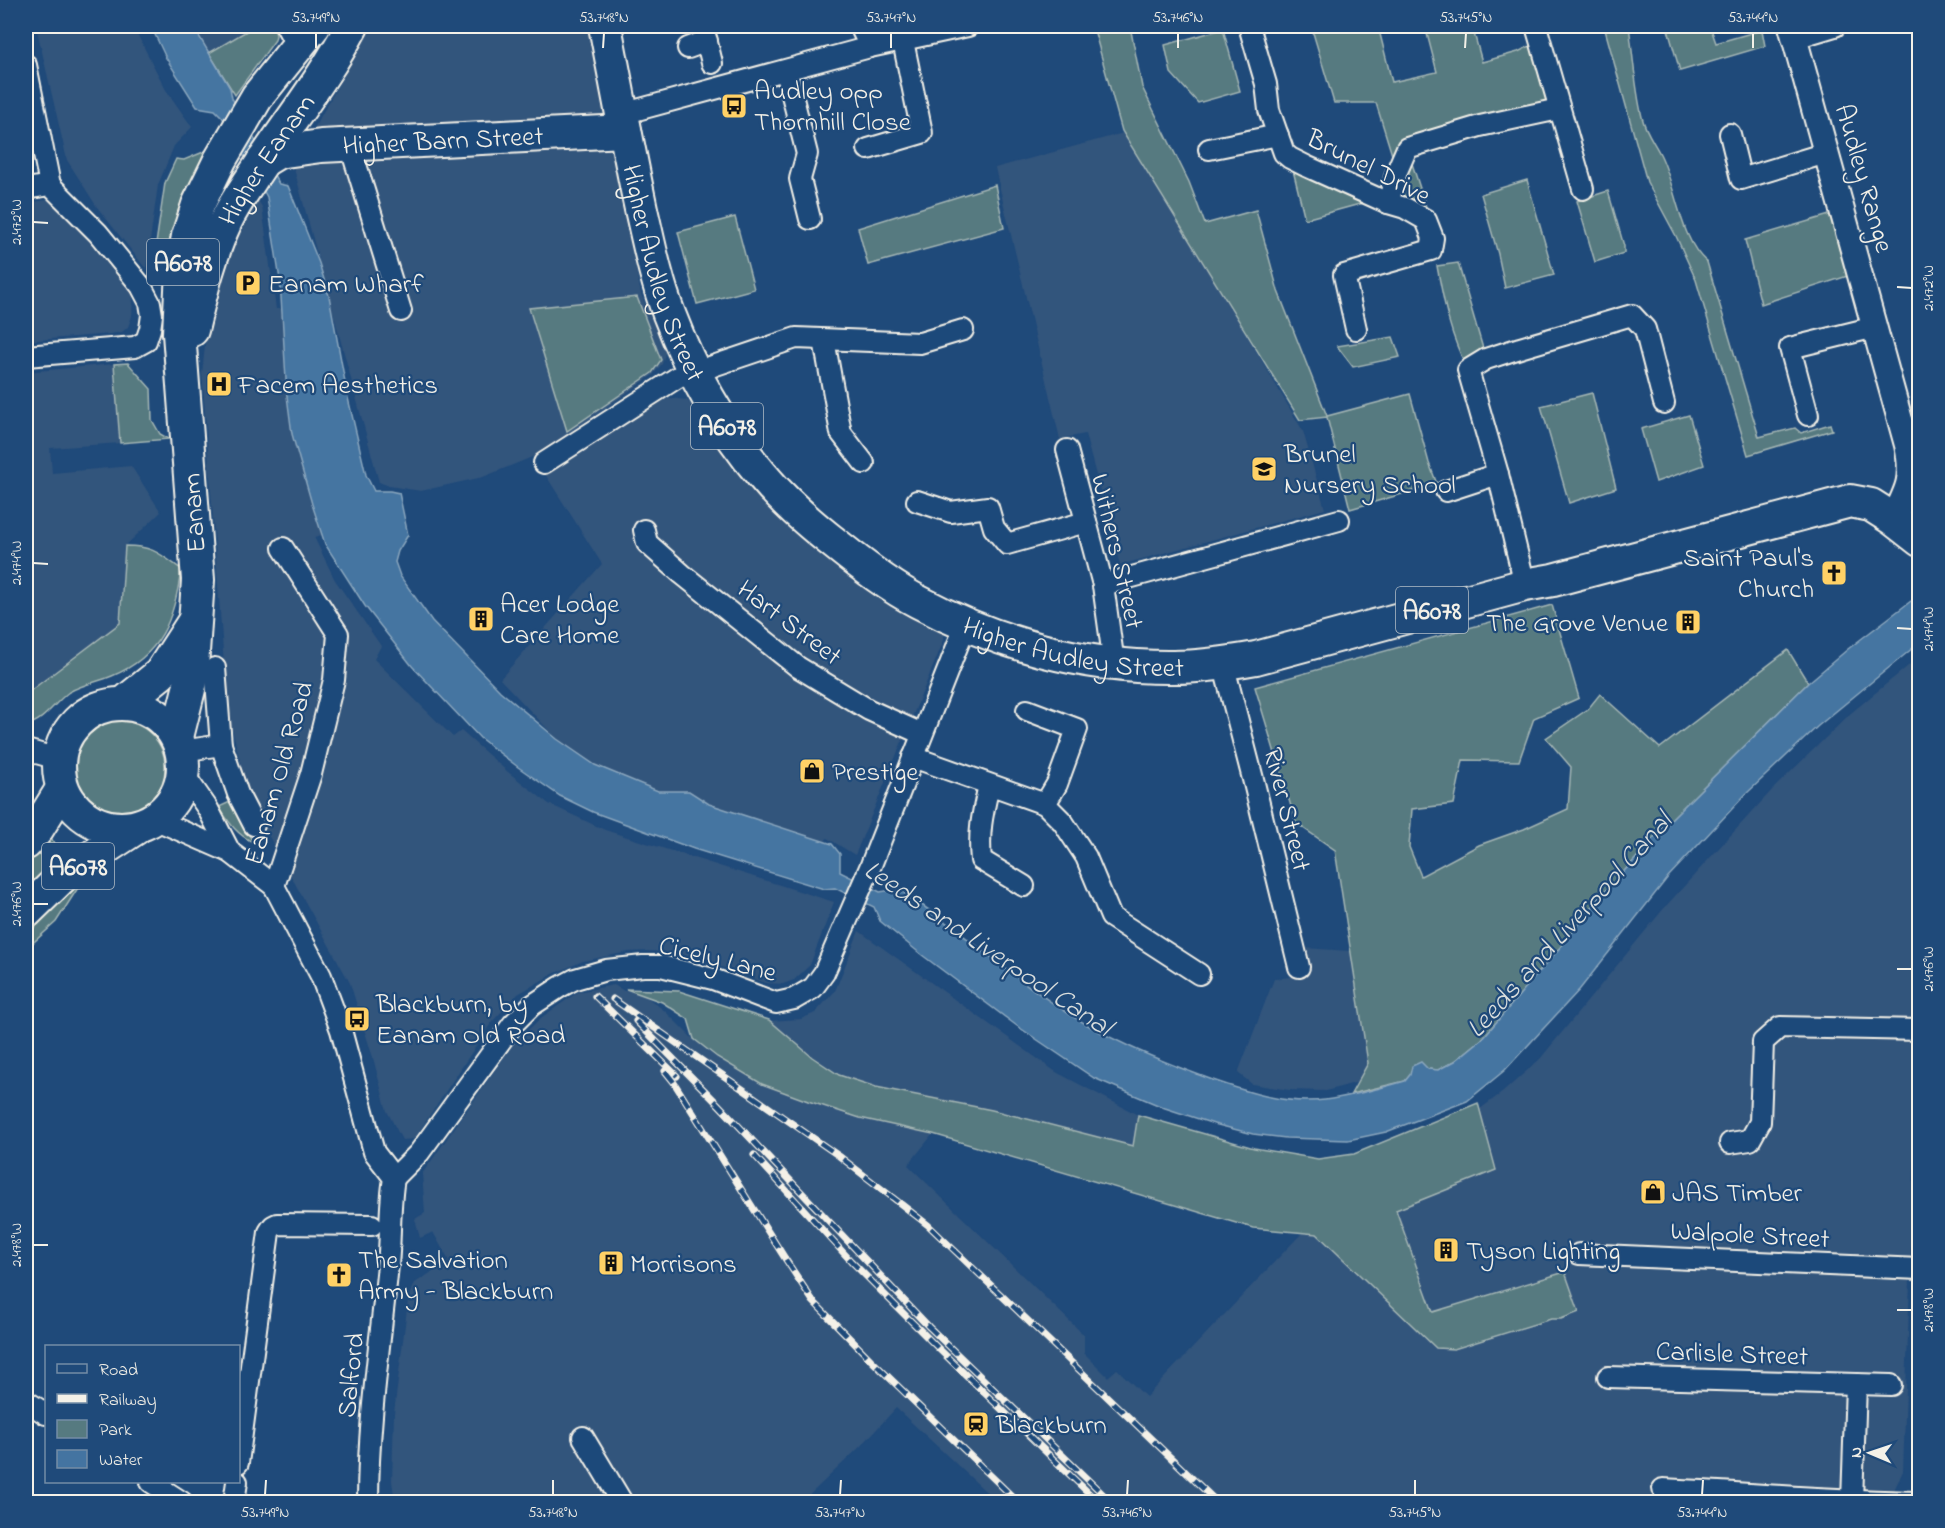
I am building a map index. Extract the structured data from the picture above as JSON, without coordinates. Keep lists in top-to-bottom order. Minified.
{"streets":{"highway":["Higher Barn Street","Higher Eanam","A6078","Higher Audley Street","Eanam"],"street":["Brunel Drive","Audley Range","Withers Street","Hart Street","Eanam Old Road","River Street","Cicely Lane","Walpole Street","Carlisle Street","Salford"]},"crossings":[["Higher Barn Street","Higher Eanam"],["Higher Barn Street","Higher Audley Street"],["Higher Eanam","Eanam"],["Audley Range","A6078"],["Audley Range","Higher Audley Street"],["A6078","Higher Audley Street"],["A6078","Eanam"],["Higher Audley Street","Withers Street"],["Higher Audley Street","River Street"],["Cicely Lane","Salford"]],"water":["Leeds and Liverpool Canal"],"places":{"bus stop":["Audley opp Thornhill Close","Blackburn, by Eanam Old Road"],"parking":["Eanam Wharf"],"hospital":["Facem Aesthetics"],"school or university":["Brunel Nursery School"],"church":["Saint Paul's Church","The Salvation Army - Blackburn"],"building":["Acer Lodge Care Home","The Grove Venue","Tyson Lighting","Morrisons"],"shop":["Prestige","JAS Timber"],"station":["Blackburn"]},"legend":["Road","Railway","Park","Water"],"north":"left","coordinates":["53.749°N","53.748°N","53.747°N","53.746°N","53.745°N","53.744°N","2.472°W","2.474°W","2.476°W","2.478°W"]}
